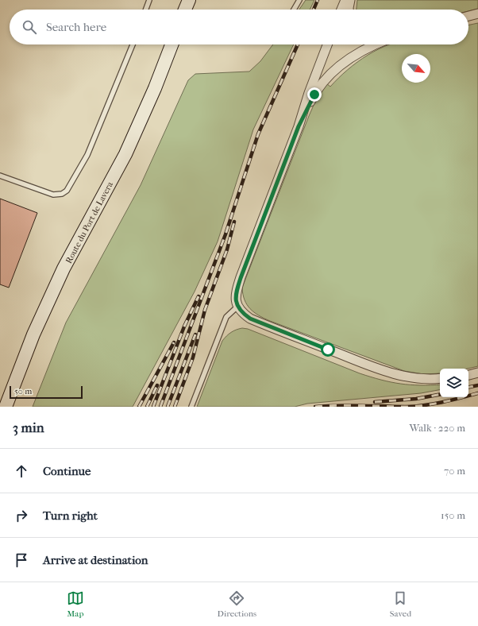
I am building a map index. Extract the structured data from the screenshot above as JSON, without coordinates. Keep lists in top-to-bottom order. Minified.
{"streets":{"street":["Route du Port de Lavera"]},"scale_bar":"50 m","north":"bottom right","page":{"search":"Search here","scale":"50 m","heading":["3 min","Walk · 220 m"],"list":[["Continue","70 m"],["Turn right","150 m"],"Arrive at destination"],"nav":["Map","Directions","Saved"]}}
